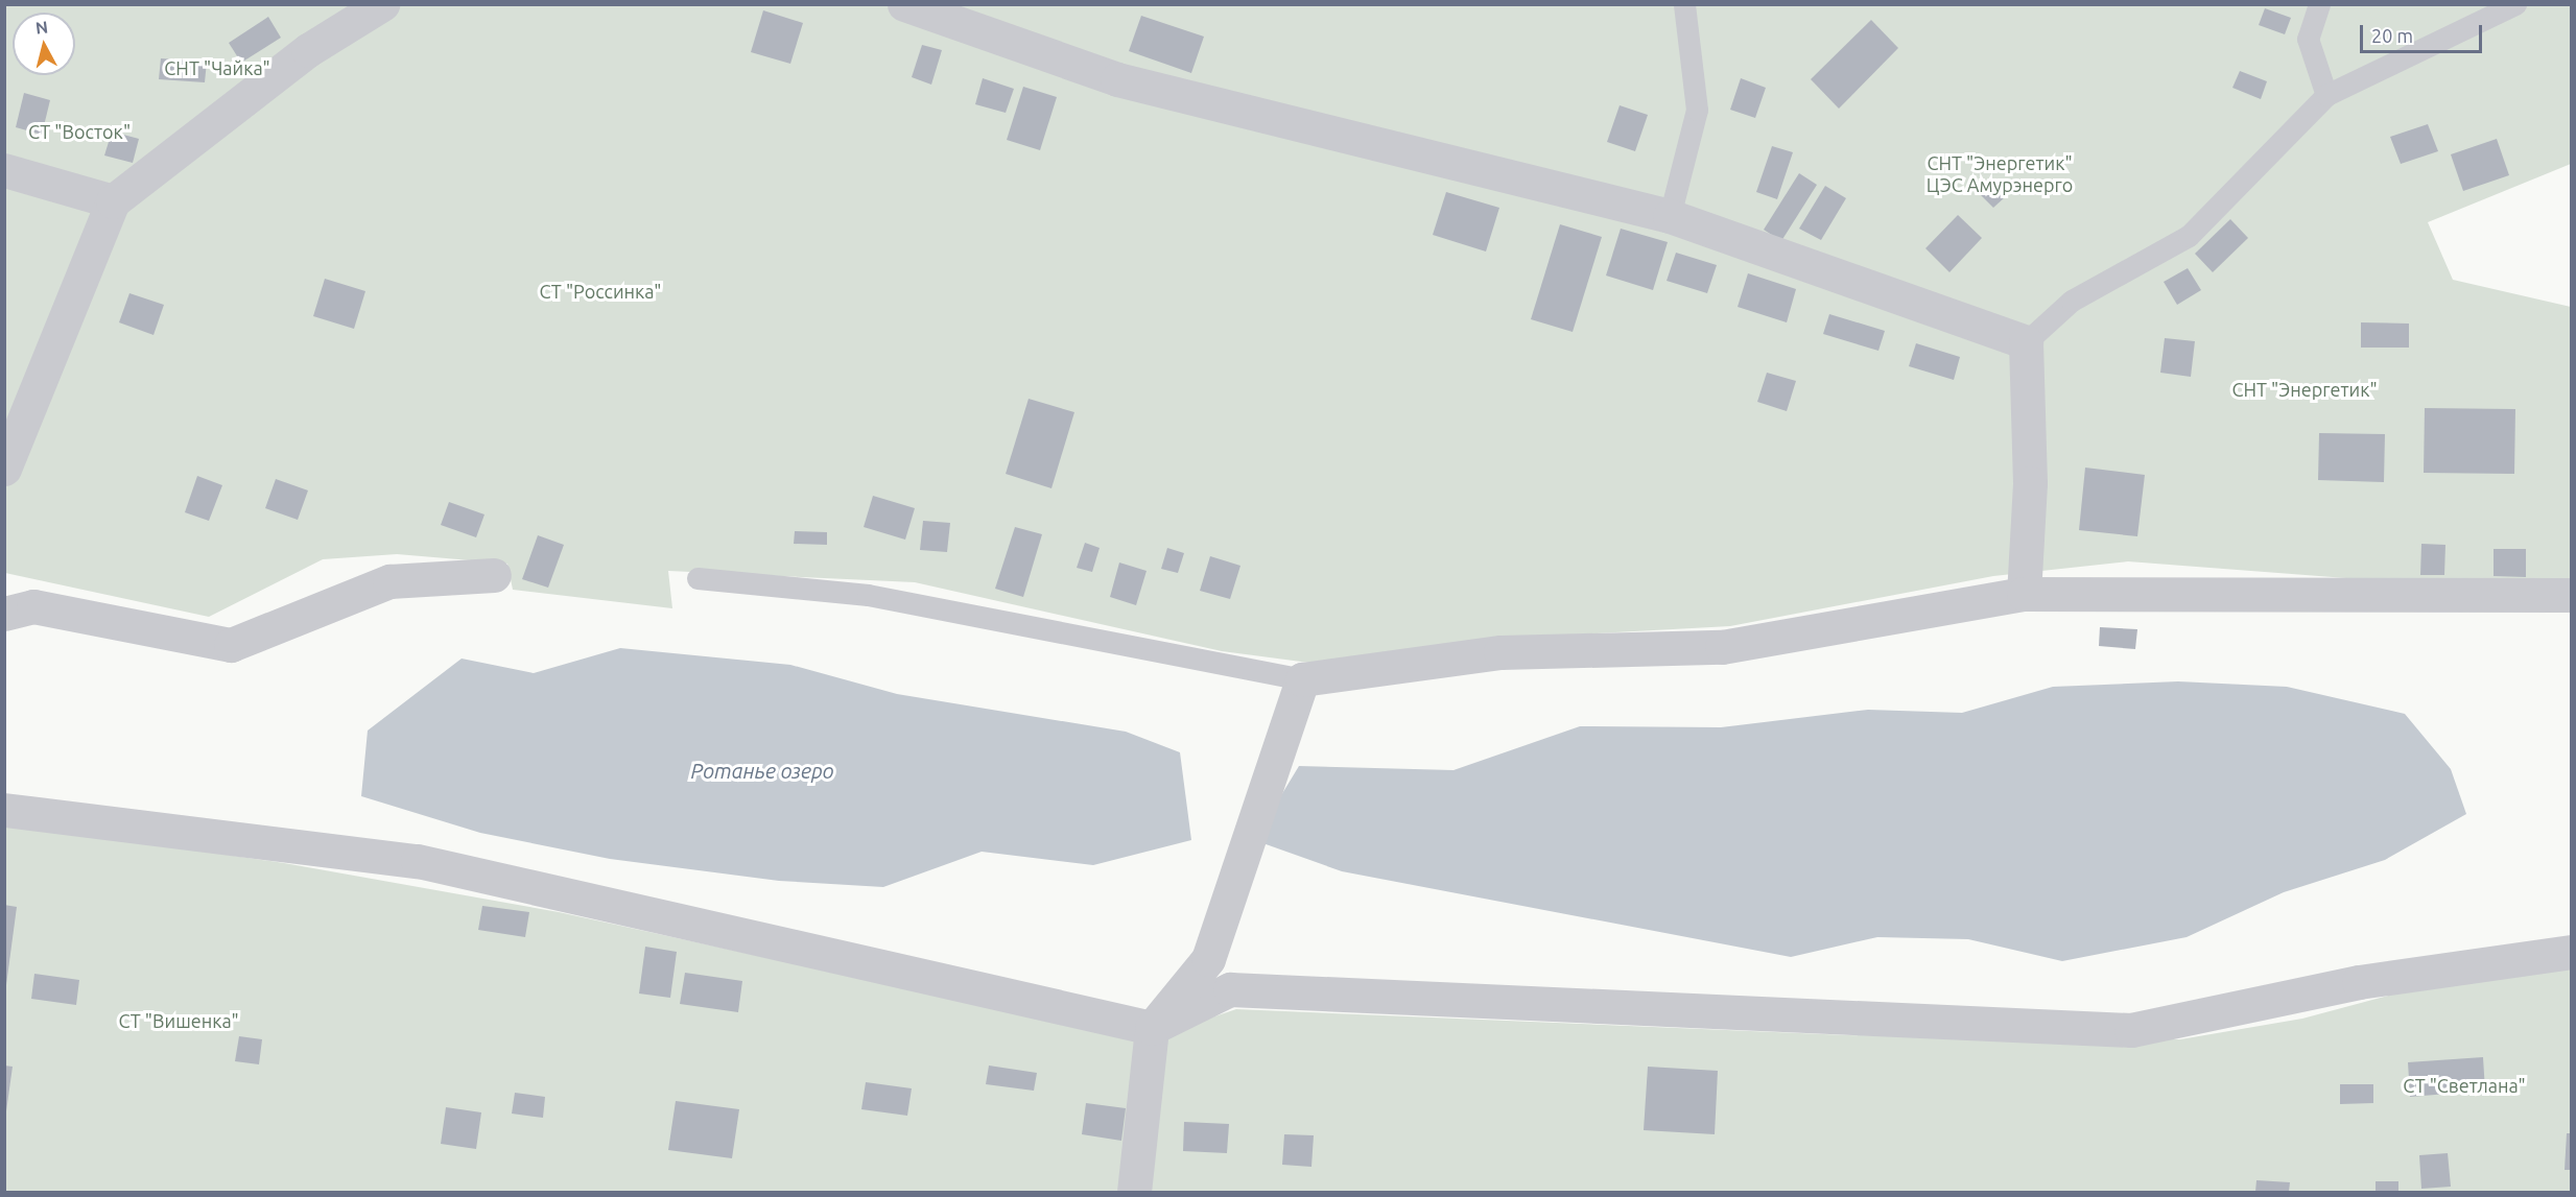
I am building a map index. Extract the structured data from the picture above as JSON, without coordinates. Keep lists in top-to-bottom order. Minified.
{"water":["Ротанье озеро"],"parks":["СНТ \"Чайка\"","СТ \"Восток\"","СНТ \"Энергетик\" ЦЭС Амурэнерго","СТ \"Россинка\"","СНТ \"Энергетик\"","СТ \"Вишенка\"","СТ \"Светлана\""],"scale_bar":"20 m","north":"top"}
